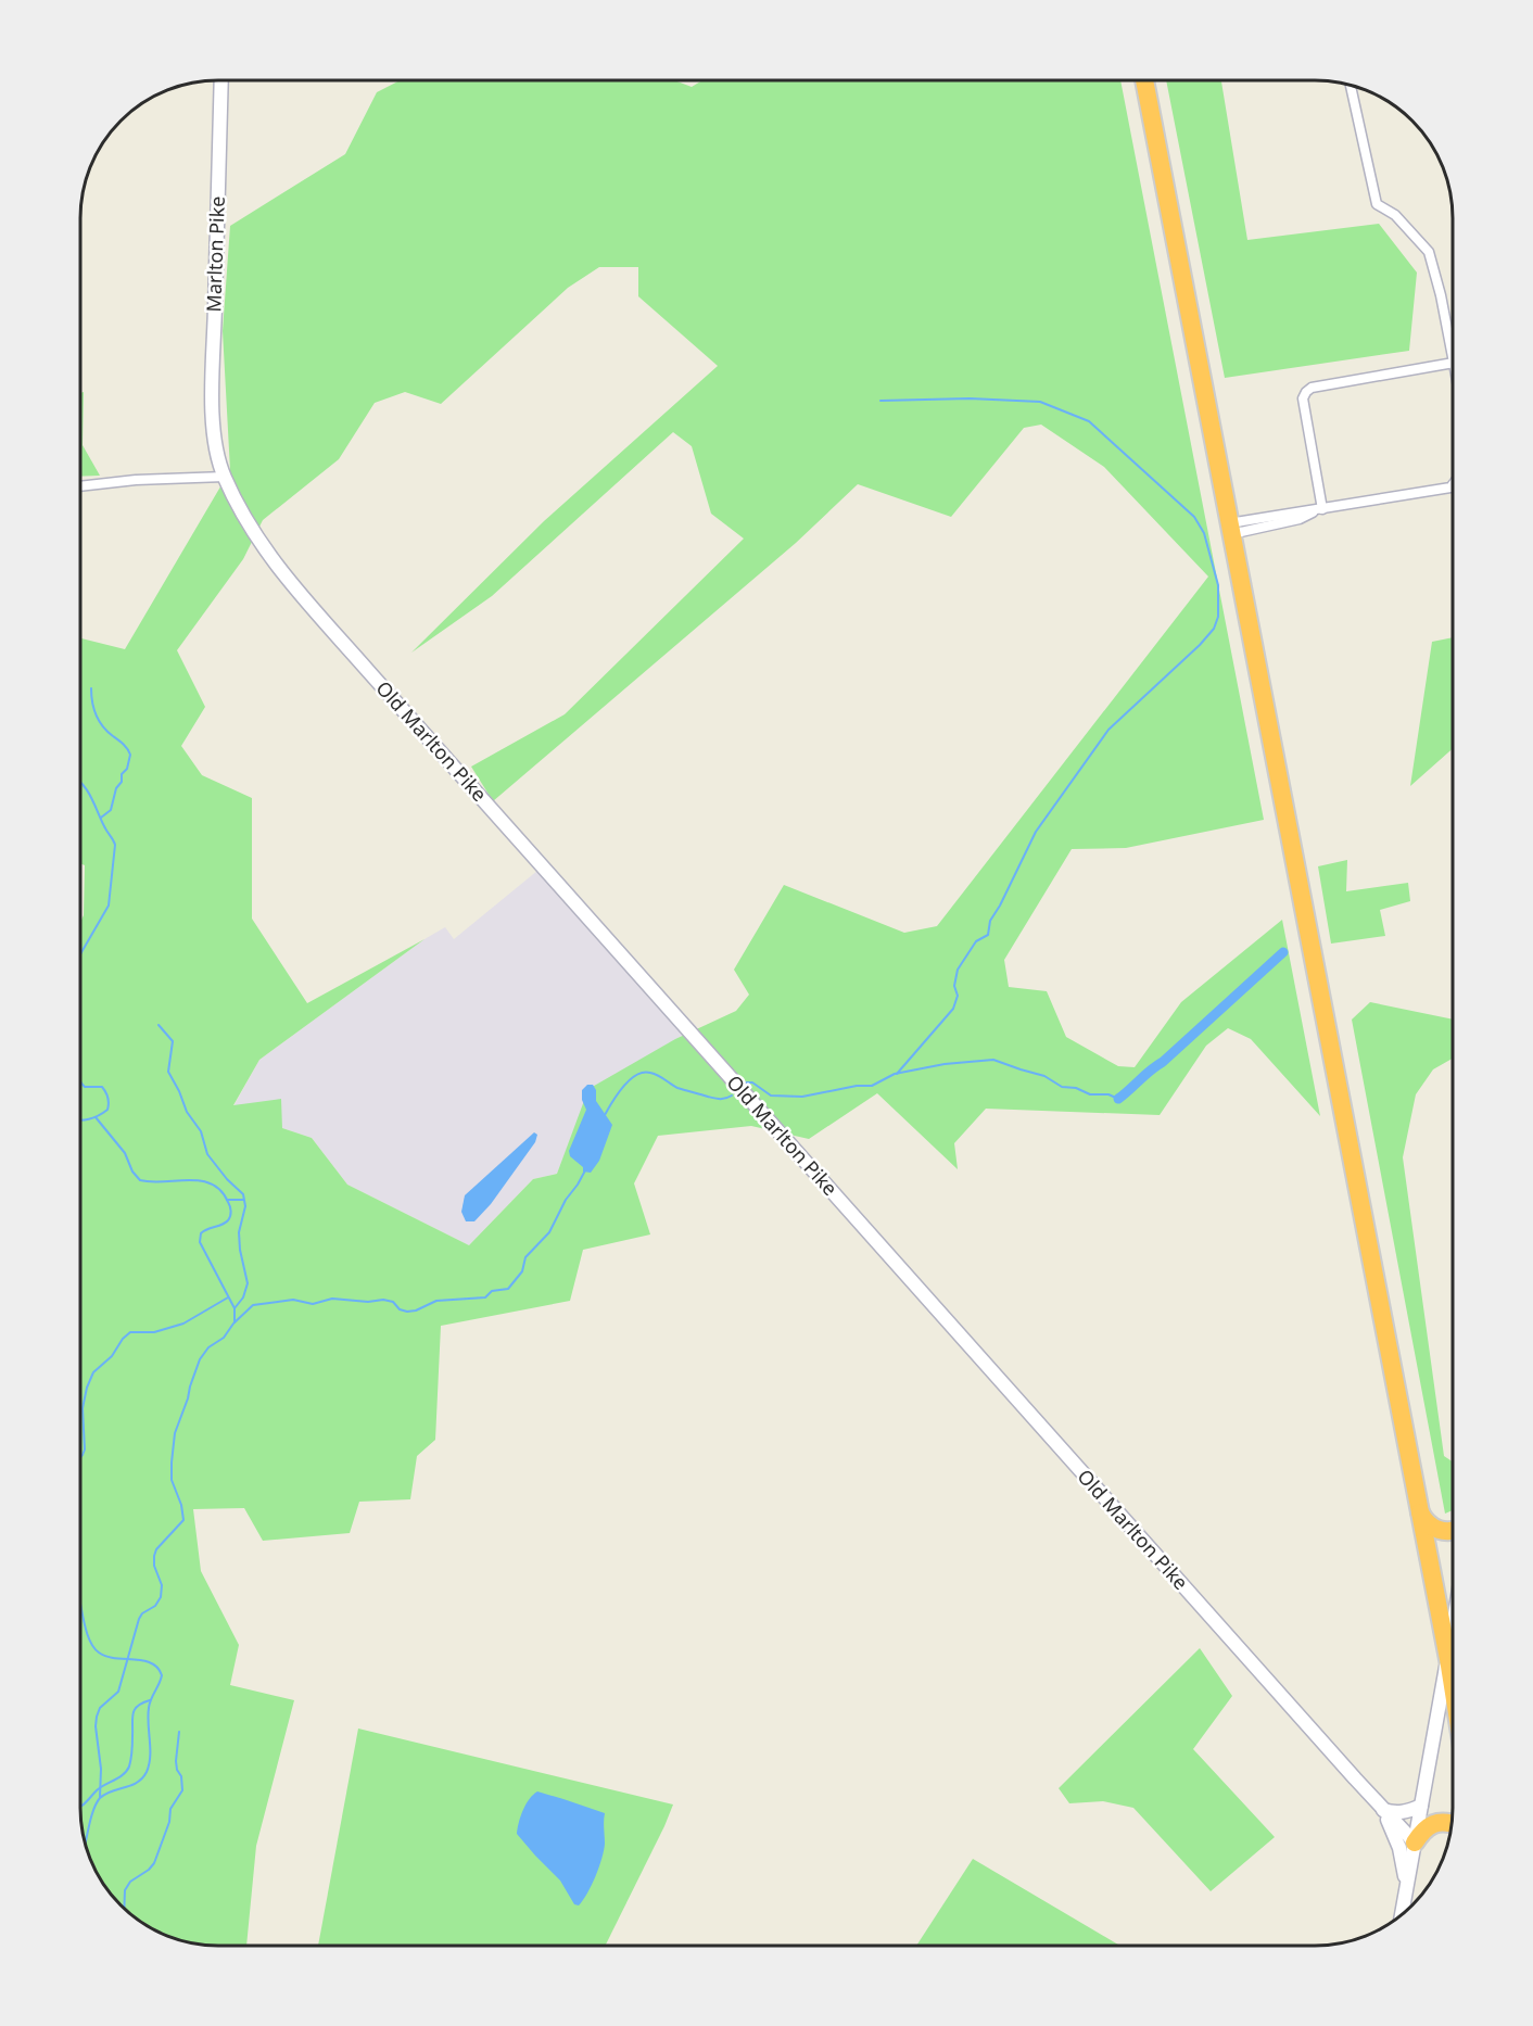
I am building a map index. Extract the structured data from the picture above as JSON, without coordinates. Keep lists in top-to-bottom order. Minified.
{"streets":{"street":["Marlton Pike","Old Marlton Pike"]},"crossings":[["Marlton Pike","Old Marlton Pike"]]}
